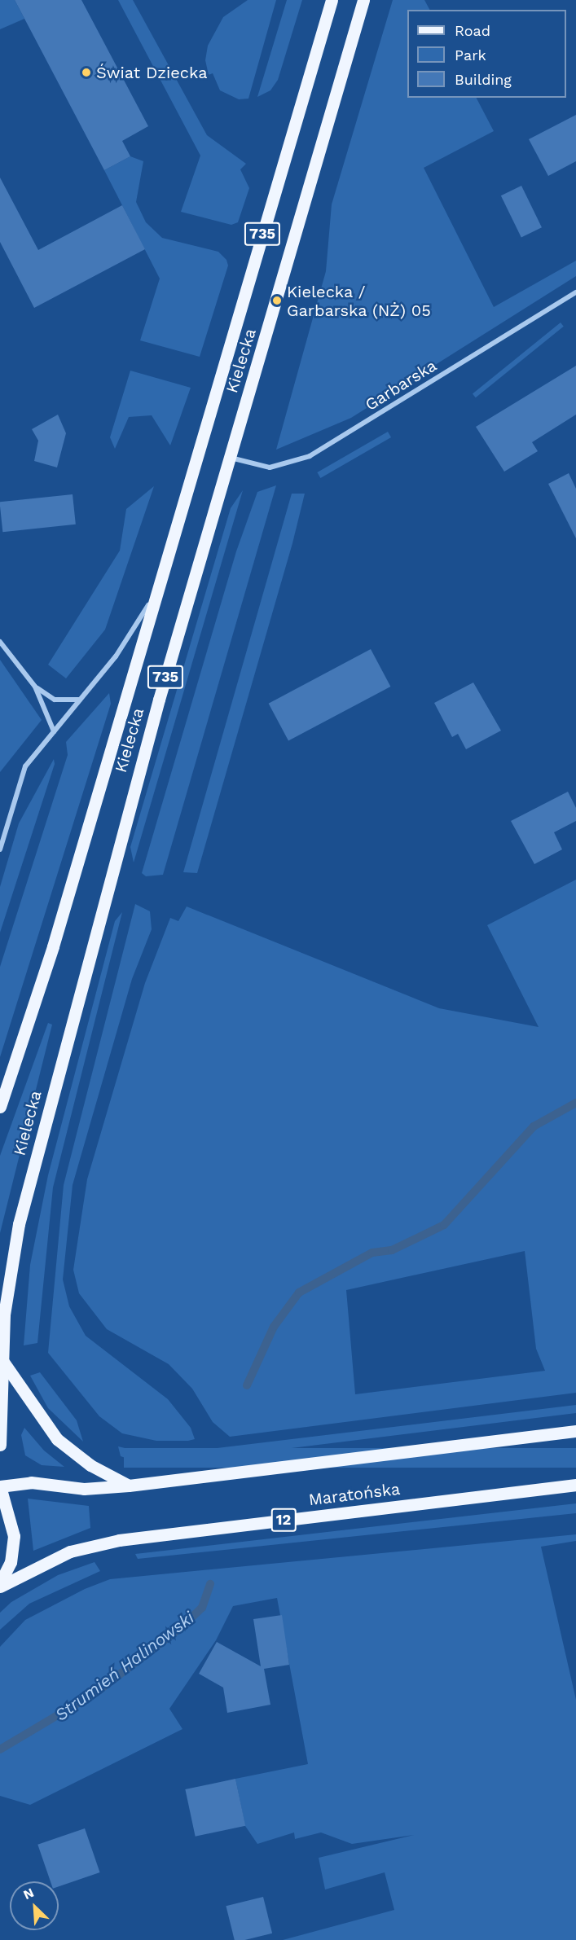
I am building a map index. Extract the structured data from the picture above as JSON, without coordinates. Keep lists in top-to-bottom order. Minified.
{"streets":{"main road":["735","Kielecka","Maratońska","12"],"street":["Garbarska"]},"crossings":[["Kielecka","Garbarska"]],"water":["Strumień Halinowski"],"places":["Świat Dziecka","Kielecka / Garbarska (NŻ) 05"],"legend":["Road","Park","Building"],"north":"top left"}
